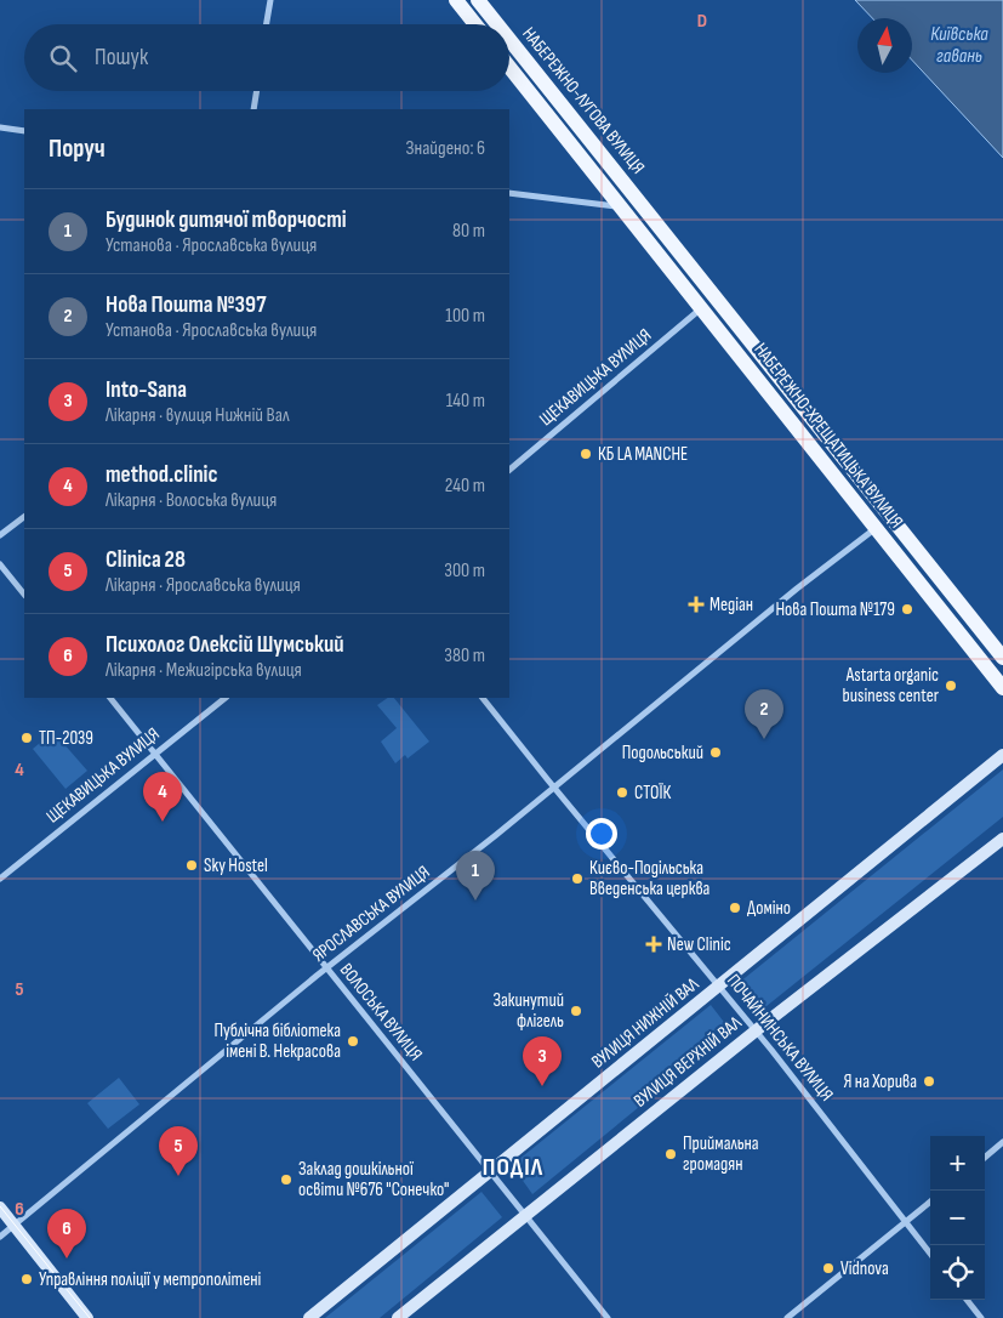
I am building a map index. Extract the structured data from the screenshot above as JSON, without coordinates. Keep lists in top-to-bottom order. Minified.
{"streets":{"main road":["НАБЕРЕЖНО-ЛУГОВА ВУЛИЦЯ","НАБЕРЕЖНО-ХРЕЩАТИЦЬКА ВУЛИЦЯ","ВУЛИЦЯ НИЖНІЙ ВАЛ","ВУЛИЦЯ ВЕРХНІЙ ВАЛ"],"street":["ЩЕКАВИЦЬКА ВУЛИЦЯ","ЯРОСЛАВСЬКА ВУЛИЦЯ","ВОЛОСЬКА ВУЛИЦЯ","ПОЧАЙНИНСЬКА ВУЛИЦЯ"]},"crossings":[["НАБЕРЕЖНО-ЛУГОВА ВУЛИЦЯ","НАБЕРЕЖНО-ХРЕЩАТИЦЬКА ВУЛИЦЯ"],["ЩЕКАВИЦЬКА ВУЛИЦЯ","НАБЕРЕЖНО-ХРЕЩАТИЦЬКА ВУЛИЦЯ"],["ЩЕКАВИЦЬКА ВУЛИЦЯ","ВОЛОСЬКА ВУЛИЦЯ"],["НАБЕРЕЖНО-ХРЕЩАТИЦЬКА ВУЛИЦЯ","ЯРОСЛАВСЬКА ВУЛИЦЯ"],["ЯРОСЛАВСЬКА ВУЛИЦЯ","ВОЛОСЬКА ВУЛИЦЯ"],["ЯРОСЛАВСЬКА ВУЛИЦЯ","ПОЧАЙНИНСЬКА ВУЛИЦЯ"],["ВОЛОСЬКА ВУЛИЦЯ","ВУЛИЦЯ НИЖНІЙ ВАЛ"],["ВОЛОСЬКА ВУЛИЦЯ","ВУЛИЦЯ ВЕРХНІЙ ВАЛ"],["ВУЛИЦЯ НИЖНІЙ ВАЛ","ПОЧАЙНИНСЬКА ВУЛИЦЯ"],["ПОЧАЙНИНСЬКА ВУЛИЦЯ","ВУЛИЦЯ ВЕРХНІЙ ВАЛ"]],"districts":["ПОДІЛ"],"water":["Київська гавань"],"places":{"other":["КБ LA MANCHE","Нова Пошта №179","Astarta organic business center","ТП-2039","Подольський","СТОЇК","Sky Hostel","Києво-Подільська Введенська церква","Доміно","Закинутий флігель","Публічна бібліотека імені В. Некрасова","Я на Хорива","Приймальна громадян","Заклад дошкільної освіти №676 \"Сонечко\"","Vidnova","Управління поліції у метрополітені"],"health":["Медіан","New Clinic"]},"north":"top","page":{"search":"Пошук","heading":["Поруч","Знайдено: 6"],"list":[{"mark":"1","name":"Будинок дитячої творчості","note":"Установа · Ярославська вулиця","value":"80 m"},{"mark":"2","name":"Нова Пошта №397","note":"Установа · Ярославська вулиця","value":"100 m"},{"mark":"3","name":"Into-Sana","note":"Лікарня · вулиця Нижній Вал","value":"140 m"},{"mark":"4","name":"method.clinic","note":"Лікарня · Волоська вулиця","value":"240 m"},{"mark":"5","name":"Clinica 28","note":"Лікарня · Ярославська вулиця","value":"300 m"},{"mark":"6","name":"Психолог Олексій Шумський","note":"Лікарня · Межигірська вулиця","value":"380 m"}],"pins":["2","4","1","3","5","6"],"map_buttons":["+","−"]},"grid":{"columns":["D"],"rows":["4","5","6"]}}
